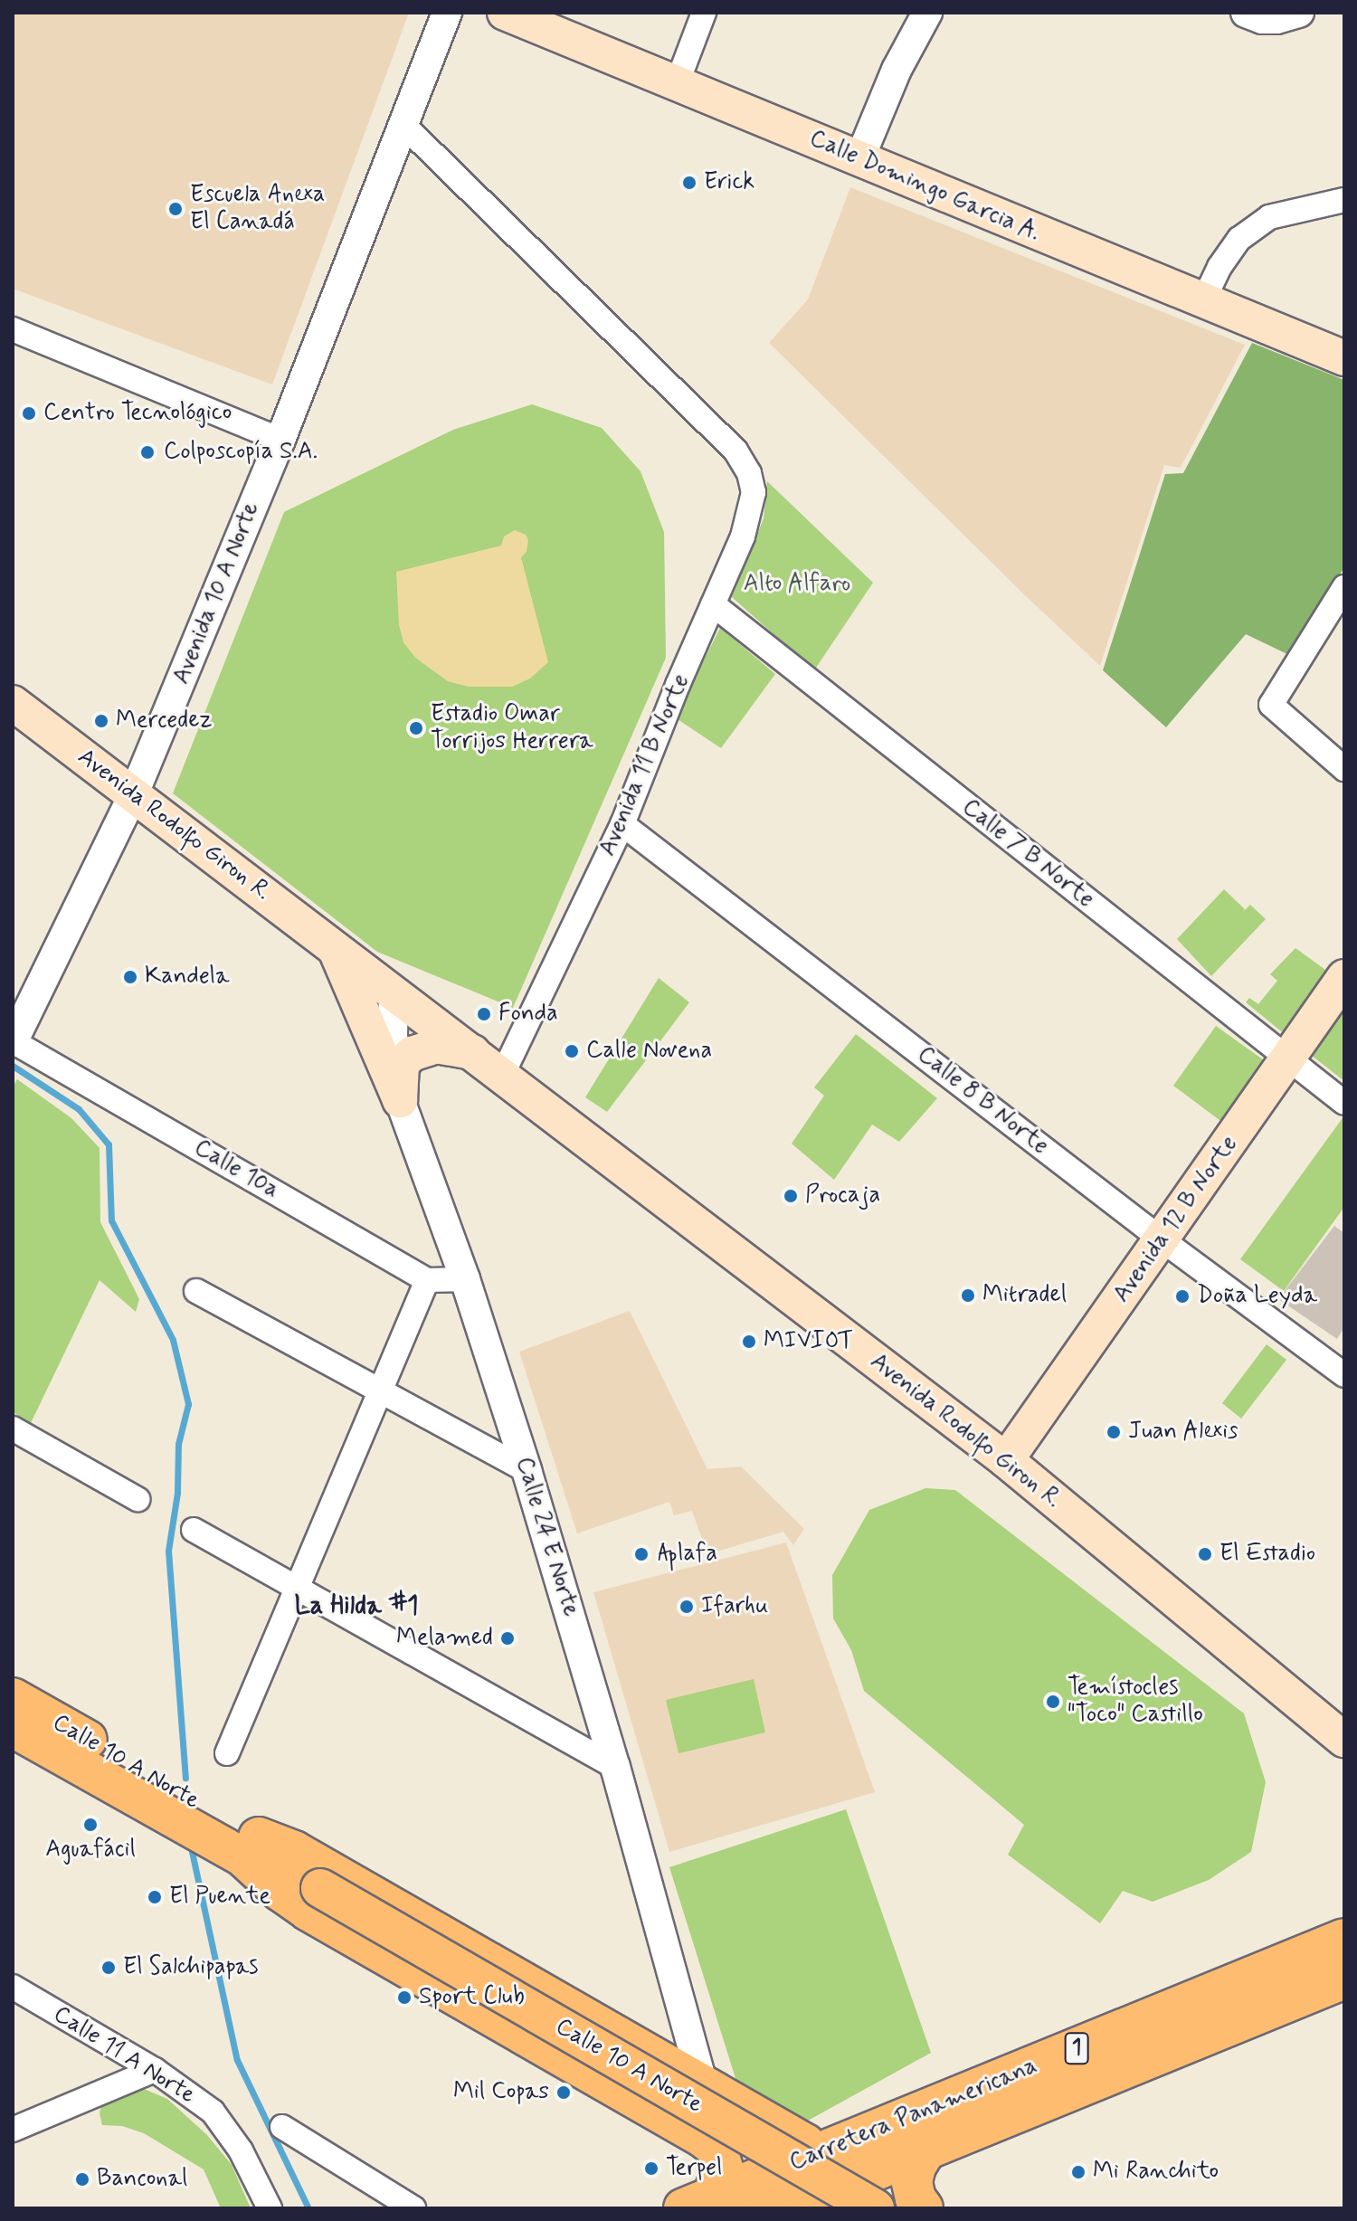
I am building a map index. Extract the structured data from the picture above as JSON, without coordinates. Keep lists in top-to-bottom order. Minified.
{"streets":{"highway":["1","Carretera Panamericana"],"main road":["Calle Domingo Garcia A.","Avenida Rodolfo Giron R.","Avenida 12 B Norte","Calle 10 A Norte"],"street":["Avenida 10 A Norte","Avenida 11 B Norte","Calle 7 B Norte","Calle 8 B Norte","Calle 10a","Calle 24 E Norte","Calle 11 A Norte"]},"crossings":[["Avenida 10 A Norte","Avenida 11 B Norte"],["Avenida 10 A Norte","Avenida Rodolfo Giron R."],["Avenida 10 A Norte","Calle 10a"],["Avenida 11 B Norte","Avenida Rodolfo Giron R."],["Avenida 11 B Norte","Calle 7 B Norte"],["Avenida 11 B Norte","Calle 8 B Norte"],["Avenida Rodolfo Giron R.","Avenida 12 B Norte"],["Avenida Rodolfo Giron R.","Calle 24 E Norte"],["Calle 7 B Norte","Avenida 12 B Norte"],["Calle 8 B Norte","Avenida 12 B Norte"]],"districts":["La Hilda #1"],"parks":["Alto Alfaro"],"places":["Erick","Escuela Anexa El Canadá","Centro Tecnológico","Colposcopía S.A.","Mercedez","Estadio Omar Torrijos Herrera","Kandela","Fonda","Calle Novena","Procaja","Mitradel","Doña Leyda","MIVIOT","Juan Alexis","Aplafa","El Estadio","Ifarhu","Melamed","Temístocles \"Toco\" Castillo","Aguafácil","El Puente","El Salchipapas","Sport Club","Mil Copas","Terpel","Mi Ranchito","Banconal"]}
